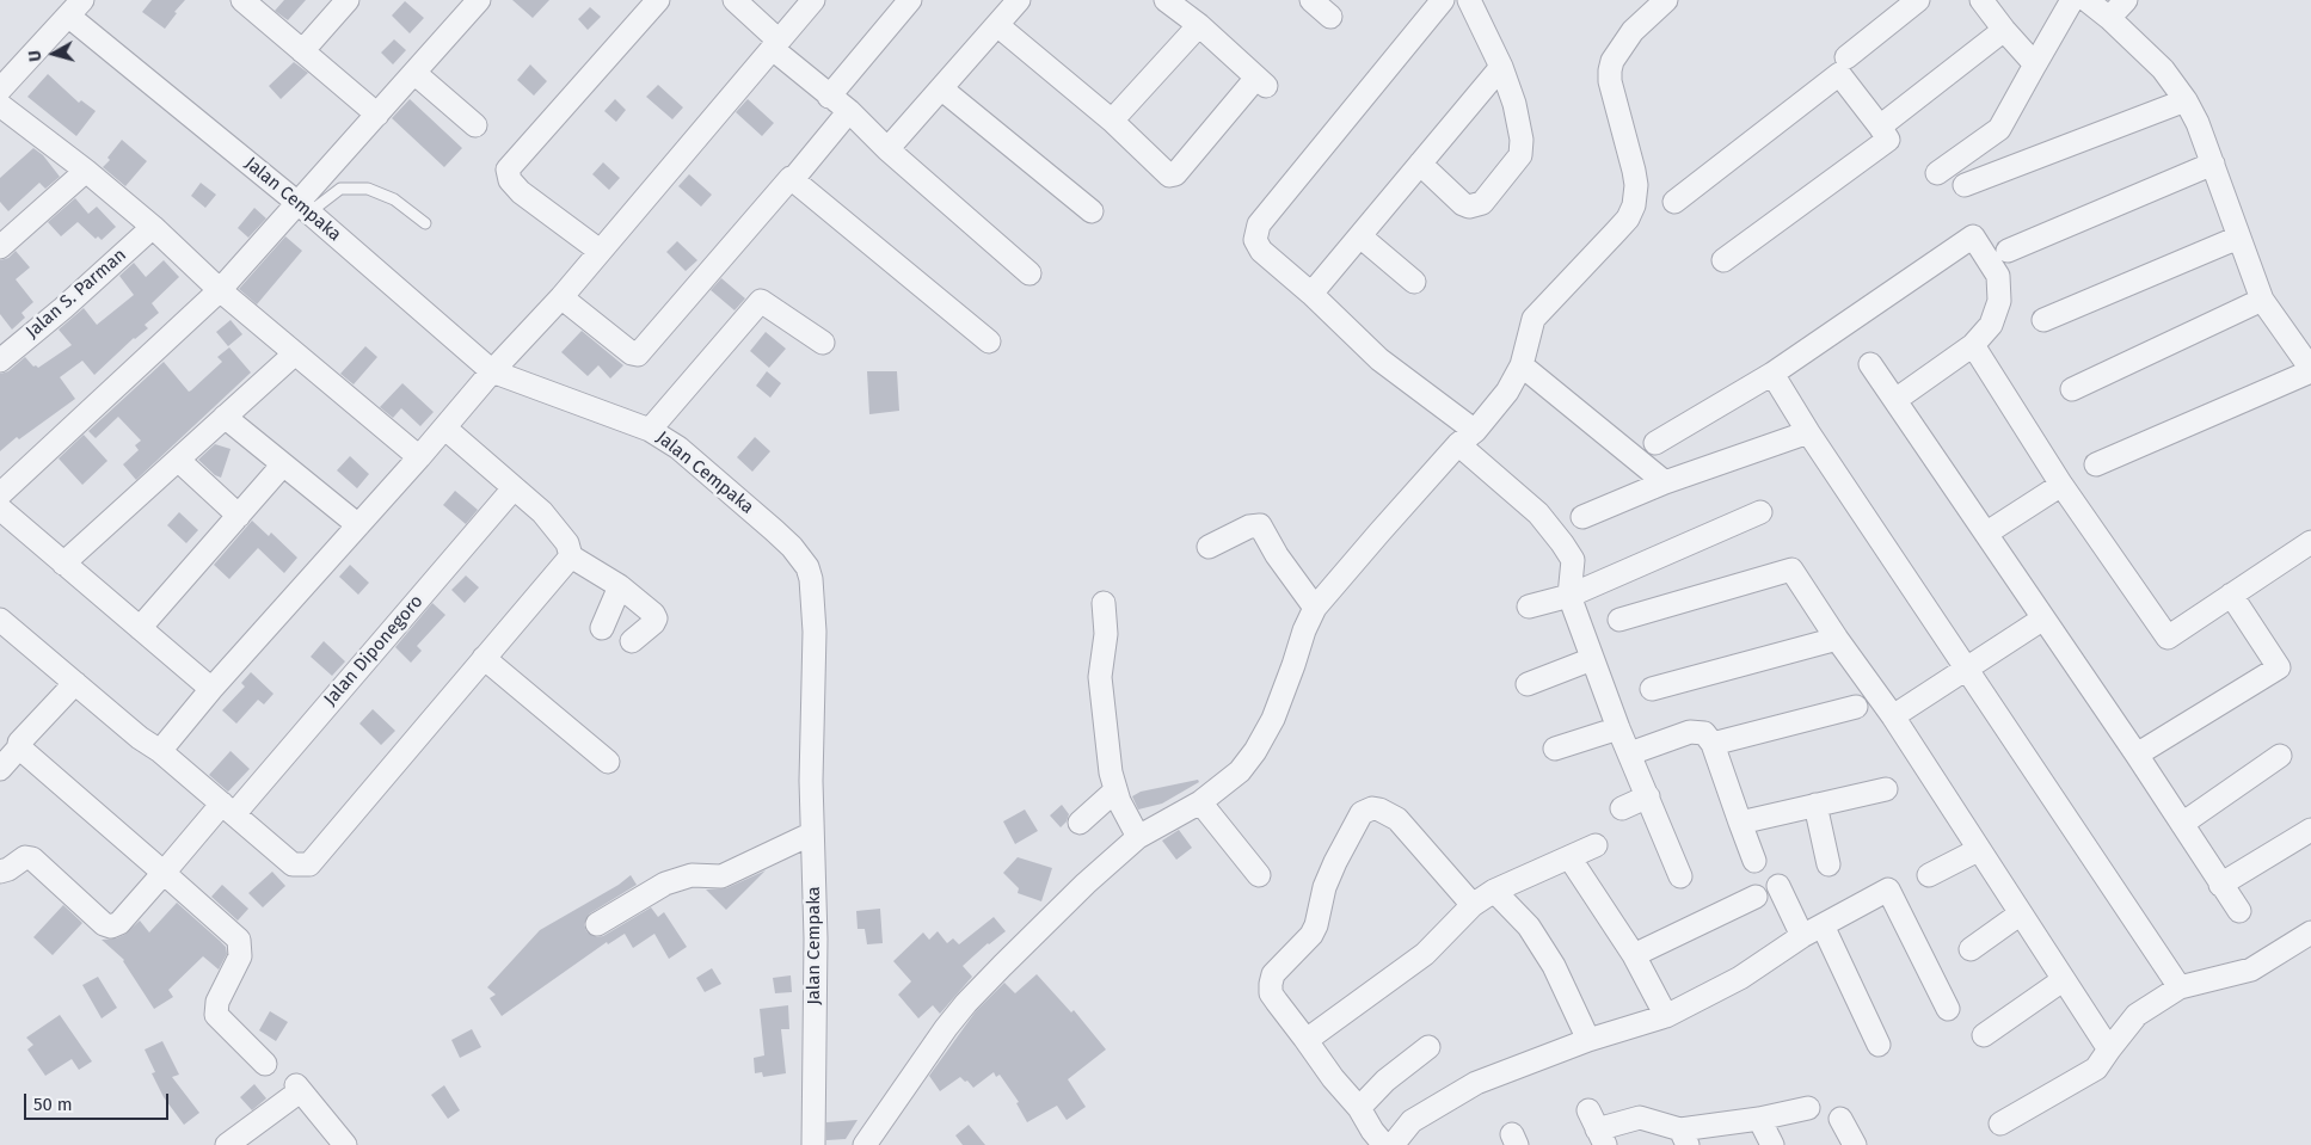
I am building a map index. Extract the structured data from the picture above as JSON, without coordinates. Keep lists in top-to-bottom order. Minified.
{"streets":{"street":["Jalan Cempaka","Jalan S. Parman","Jalan Diponegoro"]},"scale_bar":"50 m","north":"left"}
